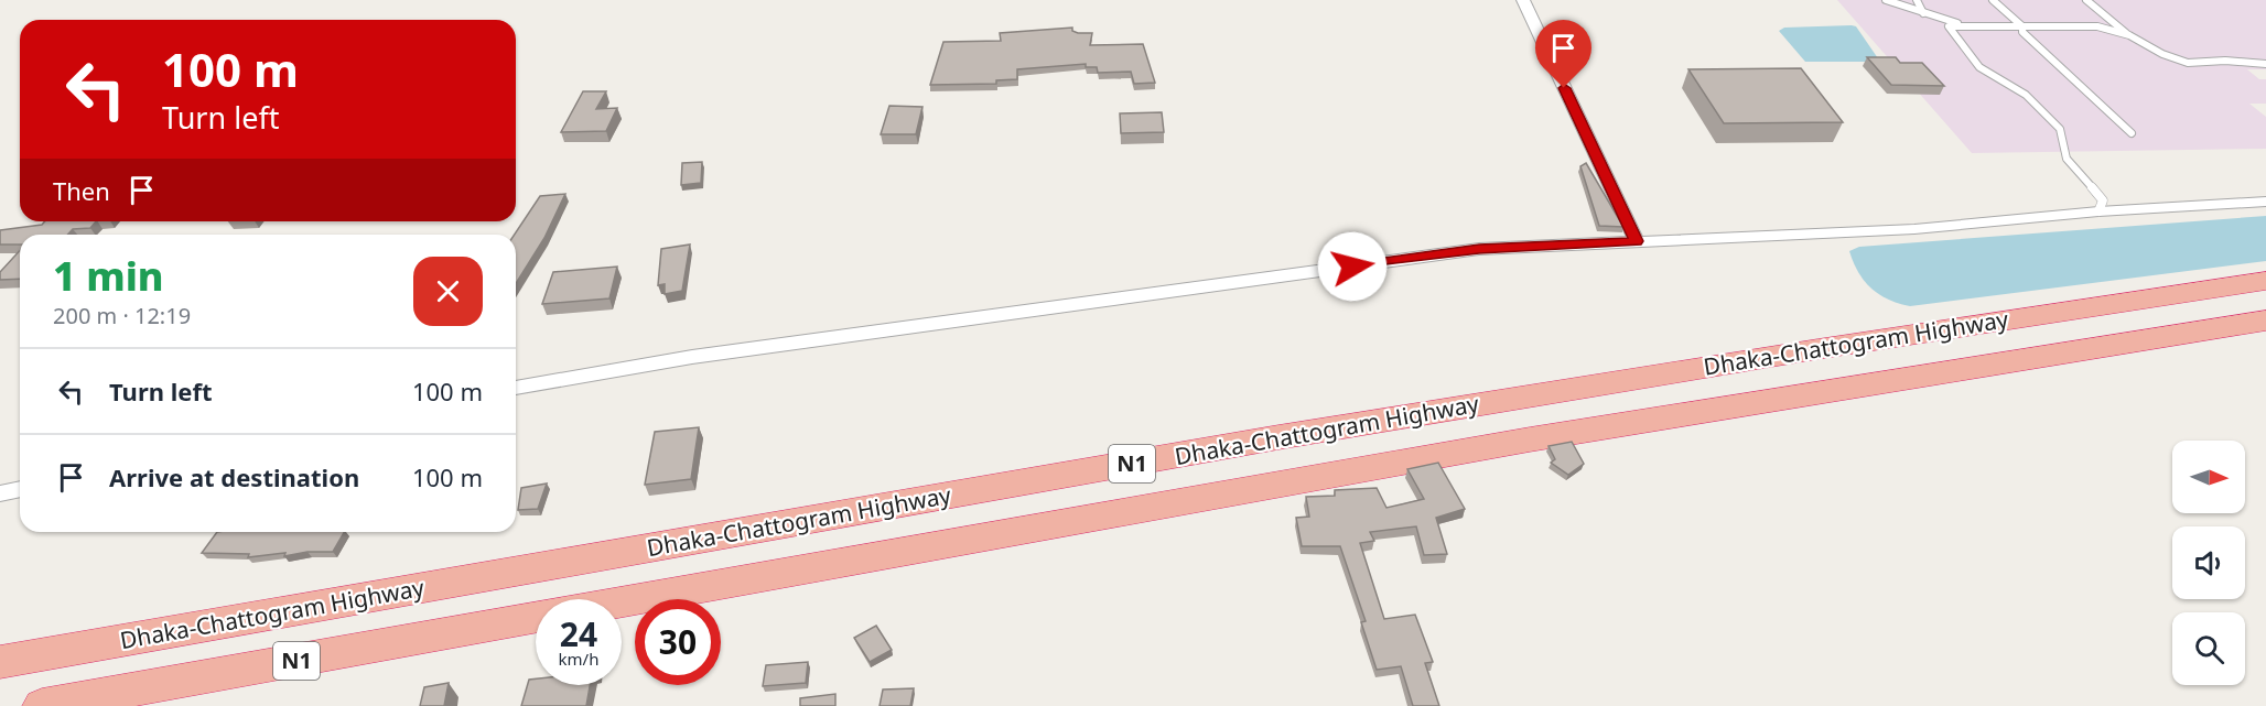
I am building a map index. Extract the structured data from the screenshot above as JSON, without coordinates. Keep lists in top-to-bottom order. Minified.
{"streets":{"highway":["Dhaka-Chattogram Highway","N1"]},"north":"right","page":{"turn":["100 m","Turn left"],"then":"Then","heading":["1 min","200 m · 12:19"],"list":[{"name":"Turn left","value":"100 m"},{"name":"Arrive at destination","value":"100 m"}],"speed":"24 km/h","limit":"30"}}
